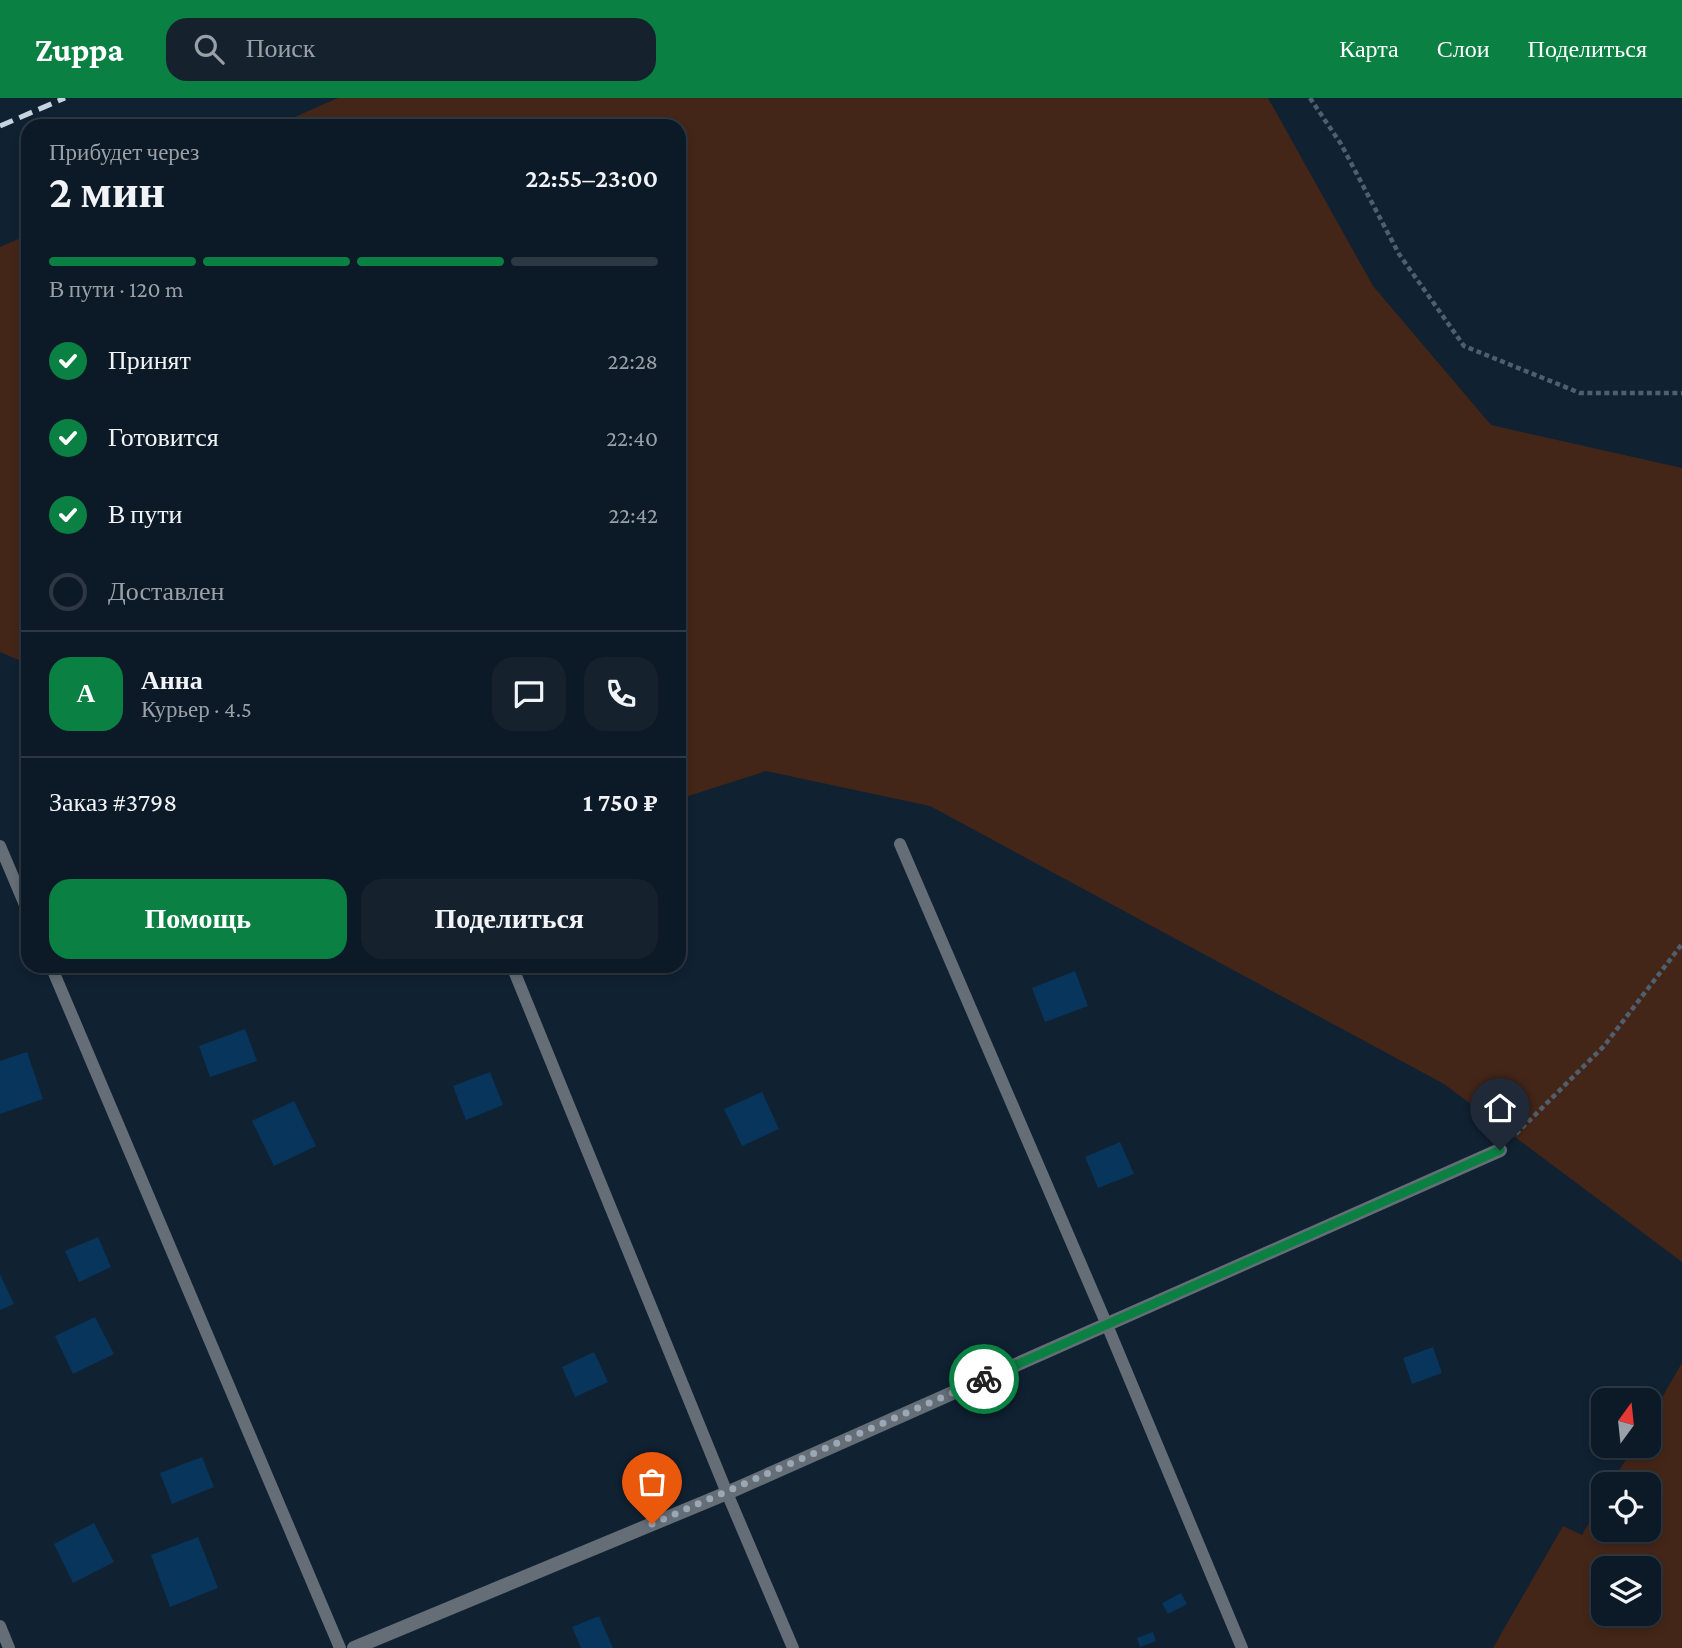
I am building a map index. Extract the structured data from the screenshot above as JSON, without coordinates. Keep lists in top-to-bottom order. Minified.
{"north":"top","page":{"header":"Zuppa","search":"Поиск","nav":["Карта","Слои","Поделиться"],"heading":["2 мин","Прибудет через","22:55–23:00"],"panel":["Анна","Курьер · 4.5","Заказ #3798","1 750 ₽"],"bar":"В пути · 120 m","list":[["Принят","22:28"],["Готовится","22:40"],["В пути","22:42"],"Доставлен"],"round":"А","buttons":["Помощь","Поделиться"]}}
